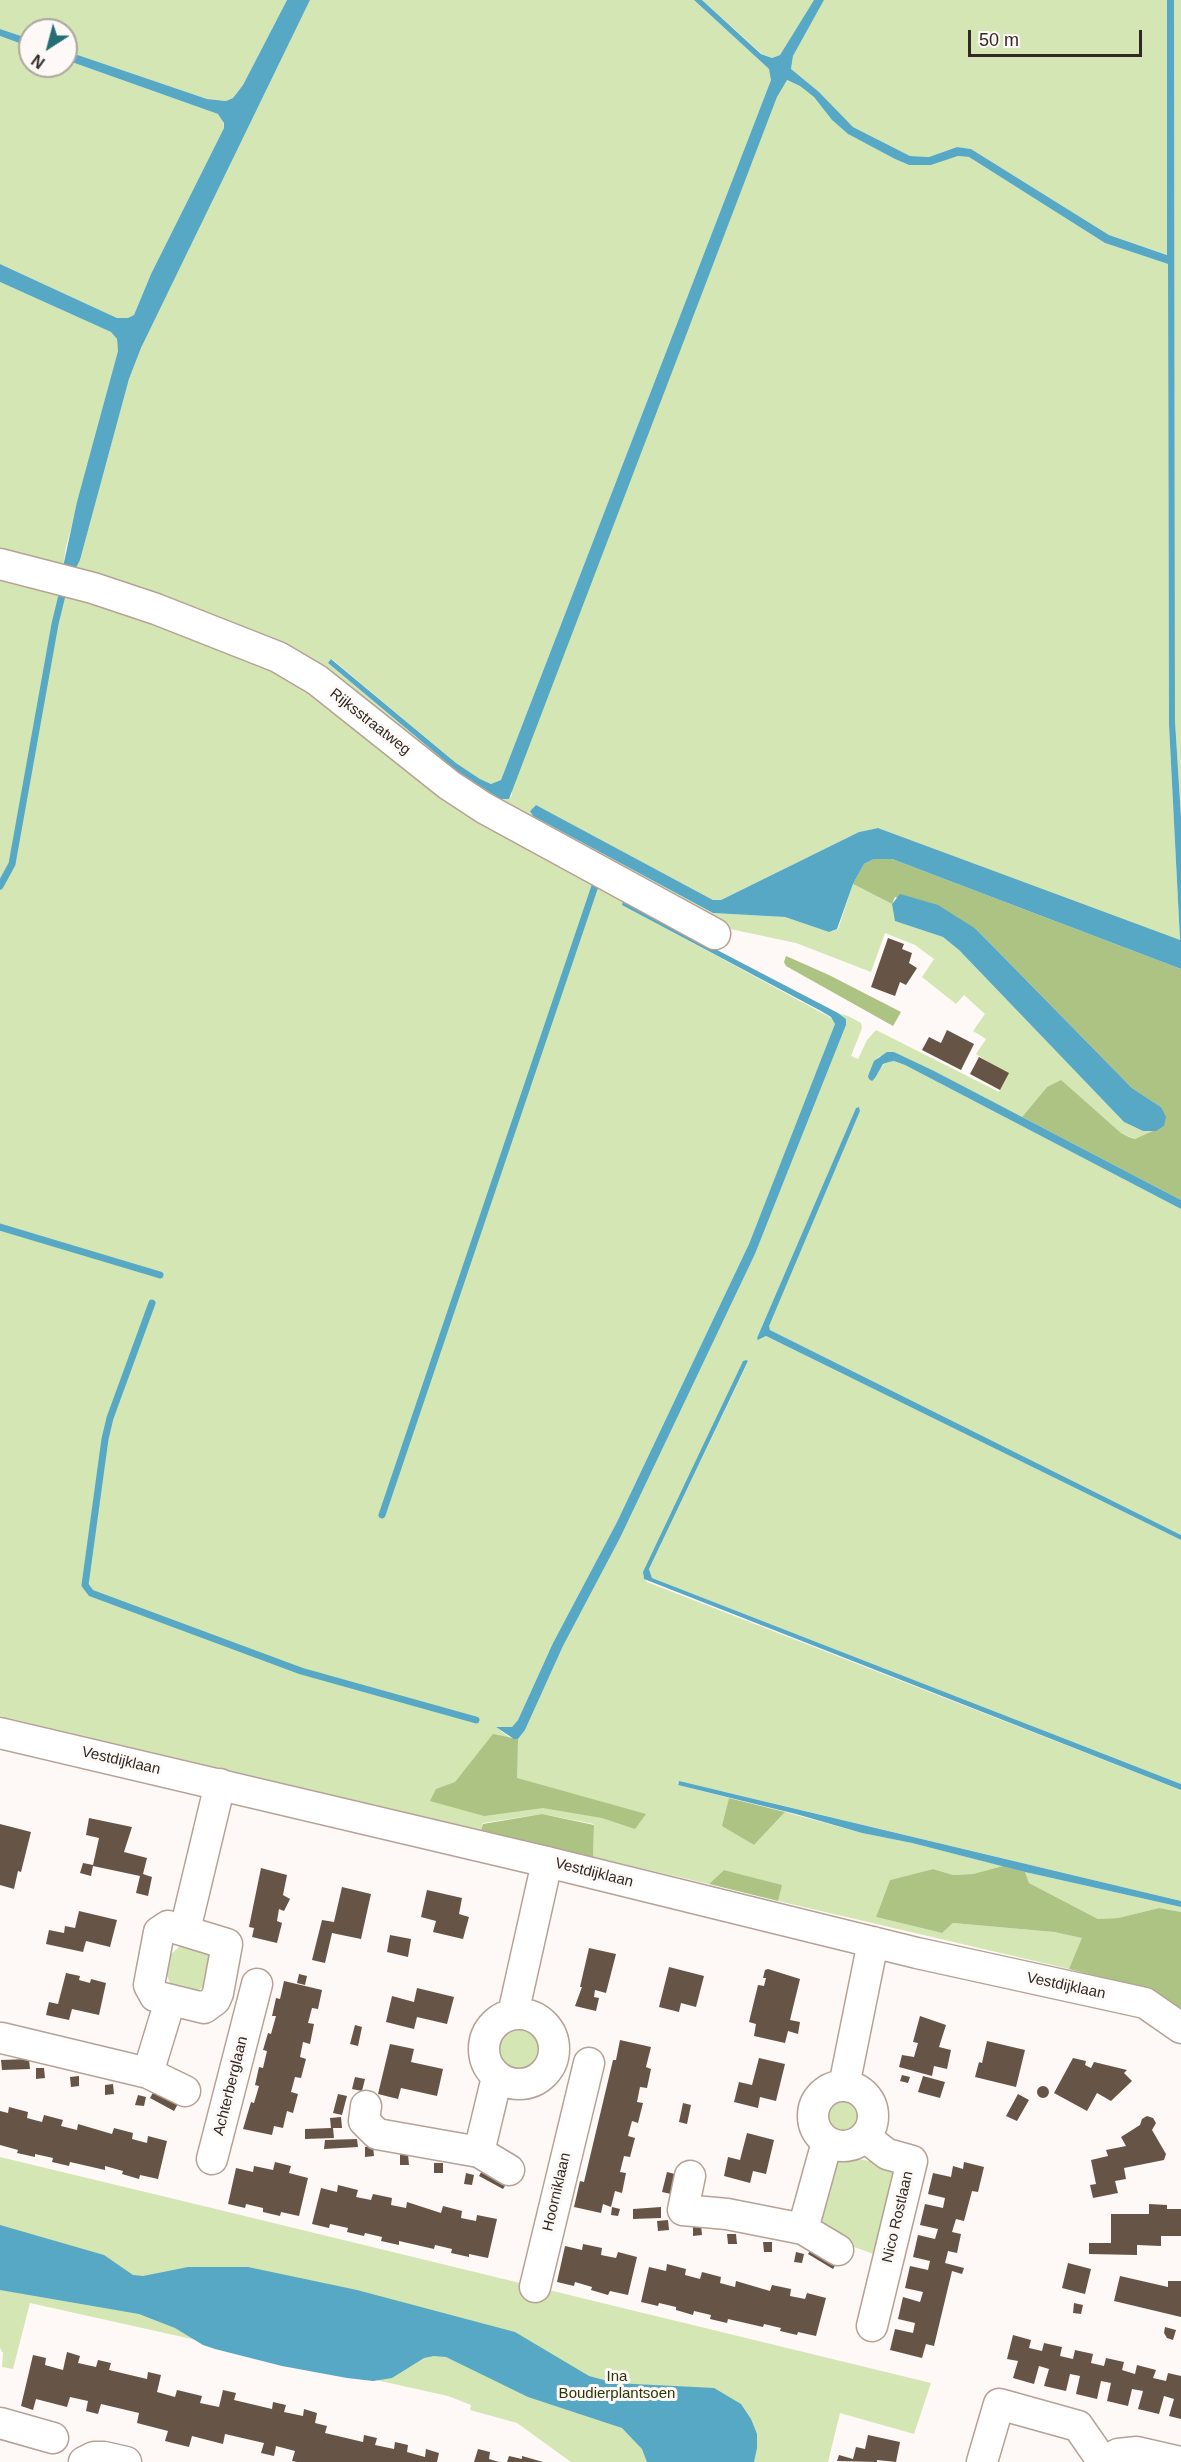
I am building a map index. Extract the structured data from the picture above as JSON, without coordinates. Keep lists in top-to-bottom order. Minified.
{"streets":{"street":["Rijksstraatweg","Vestdijklaan","Achterberglaan","Hoorniklaan","Nico Rostlaan"]},"parks":["Ina Boudierplantsoen"],"scale_bar":"50 m","north":"bottom left"}
